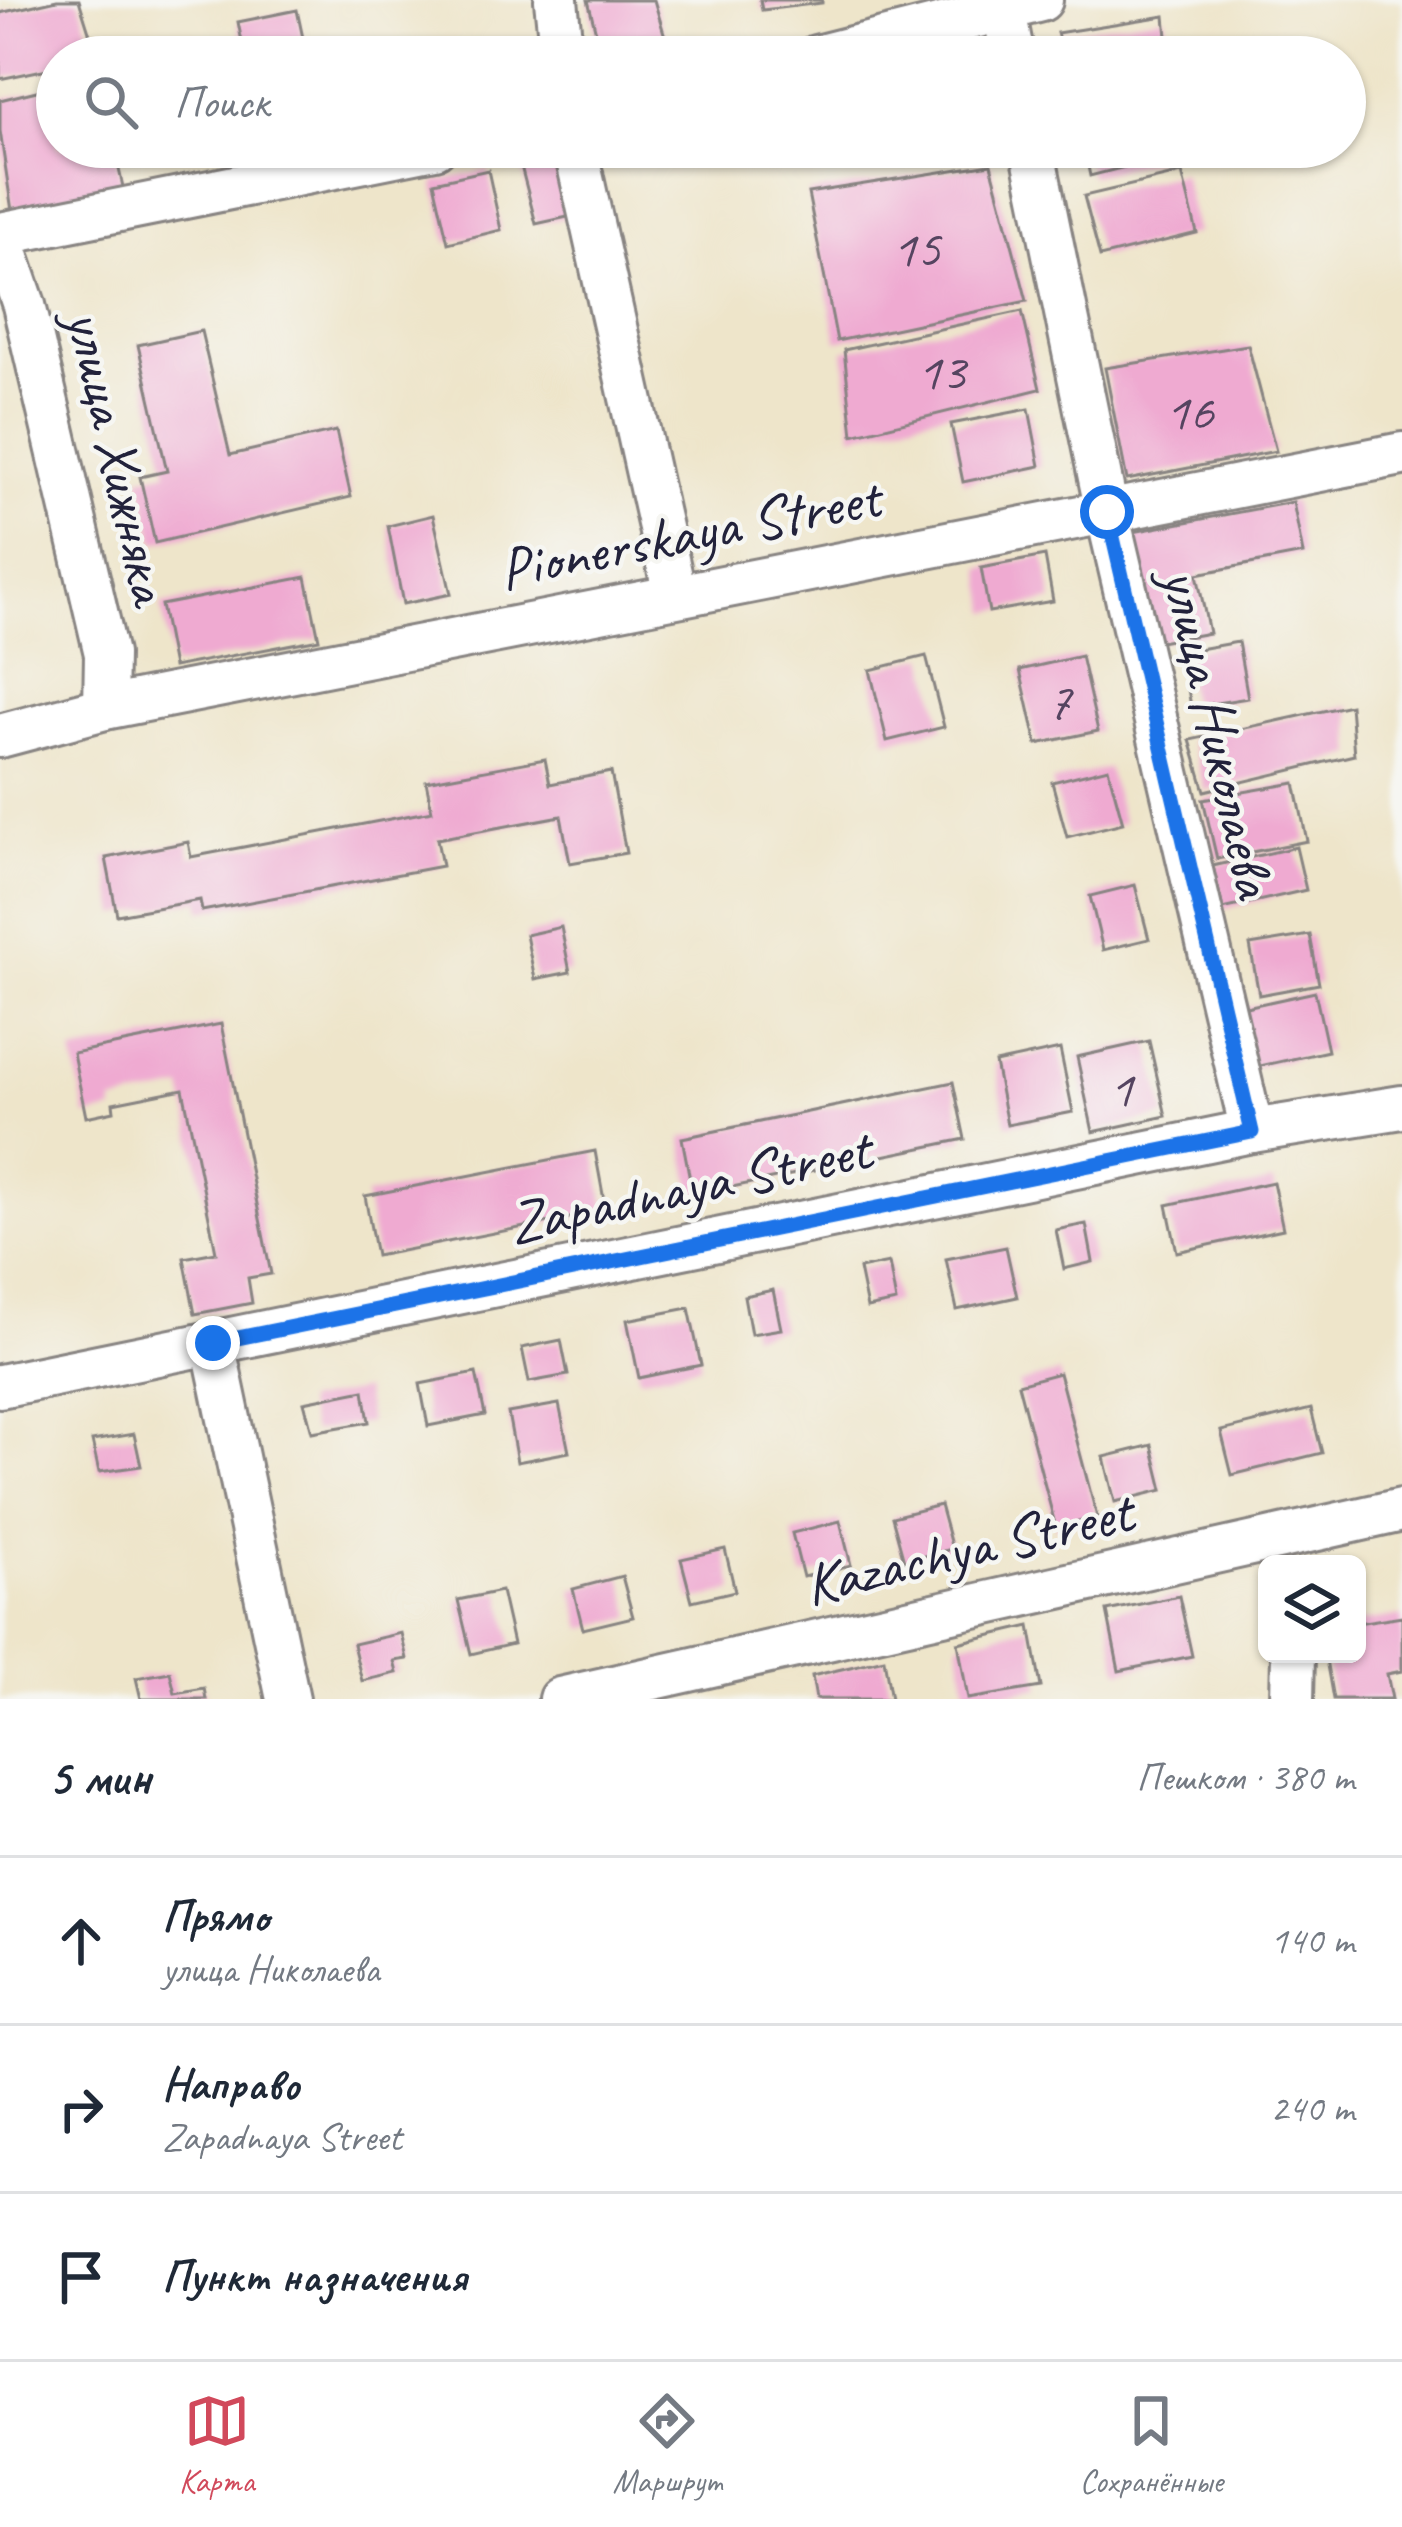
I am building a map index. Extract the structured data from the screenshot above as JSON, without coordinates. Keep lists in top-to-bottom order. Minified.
{"streets":{"street":["улица Хижняка","Pionerskaya Street","улица Николаева","Zapadnaya Street","Kazachya Street"]},"crossings":[["улица Хижняка","Pionerskaya Street"],["Pionerskaya Street","улица Николаева"],["улица Николаева","Zapadnaya Street"]],"house_numbers":["15","13","16","7","1"],"page":{"search":"Поиск","heading":["5 мин","Пешком · 380 m"],"list":[["Прямо","улица Николаева","140 m"],["Направо","Zapadnaya Street","240 m"],"Пункт назначения"],"nav":["Карта","Маршрут","Сохранённые"]}}
